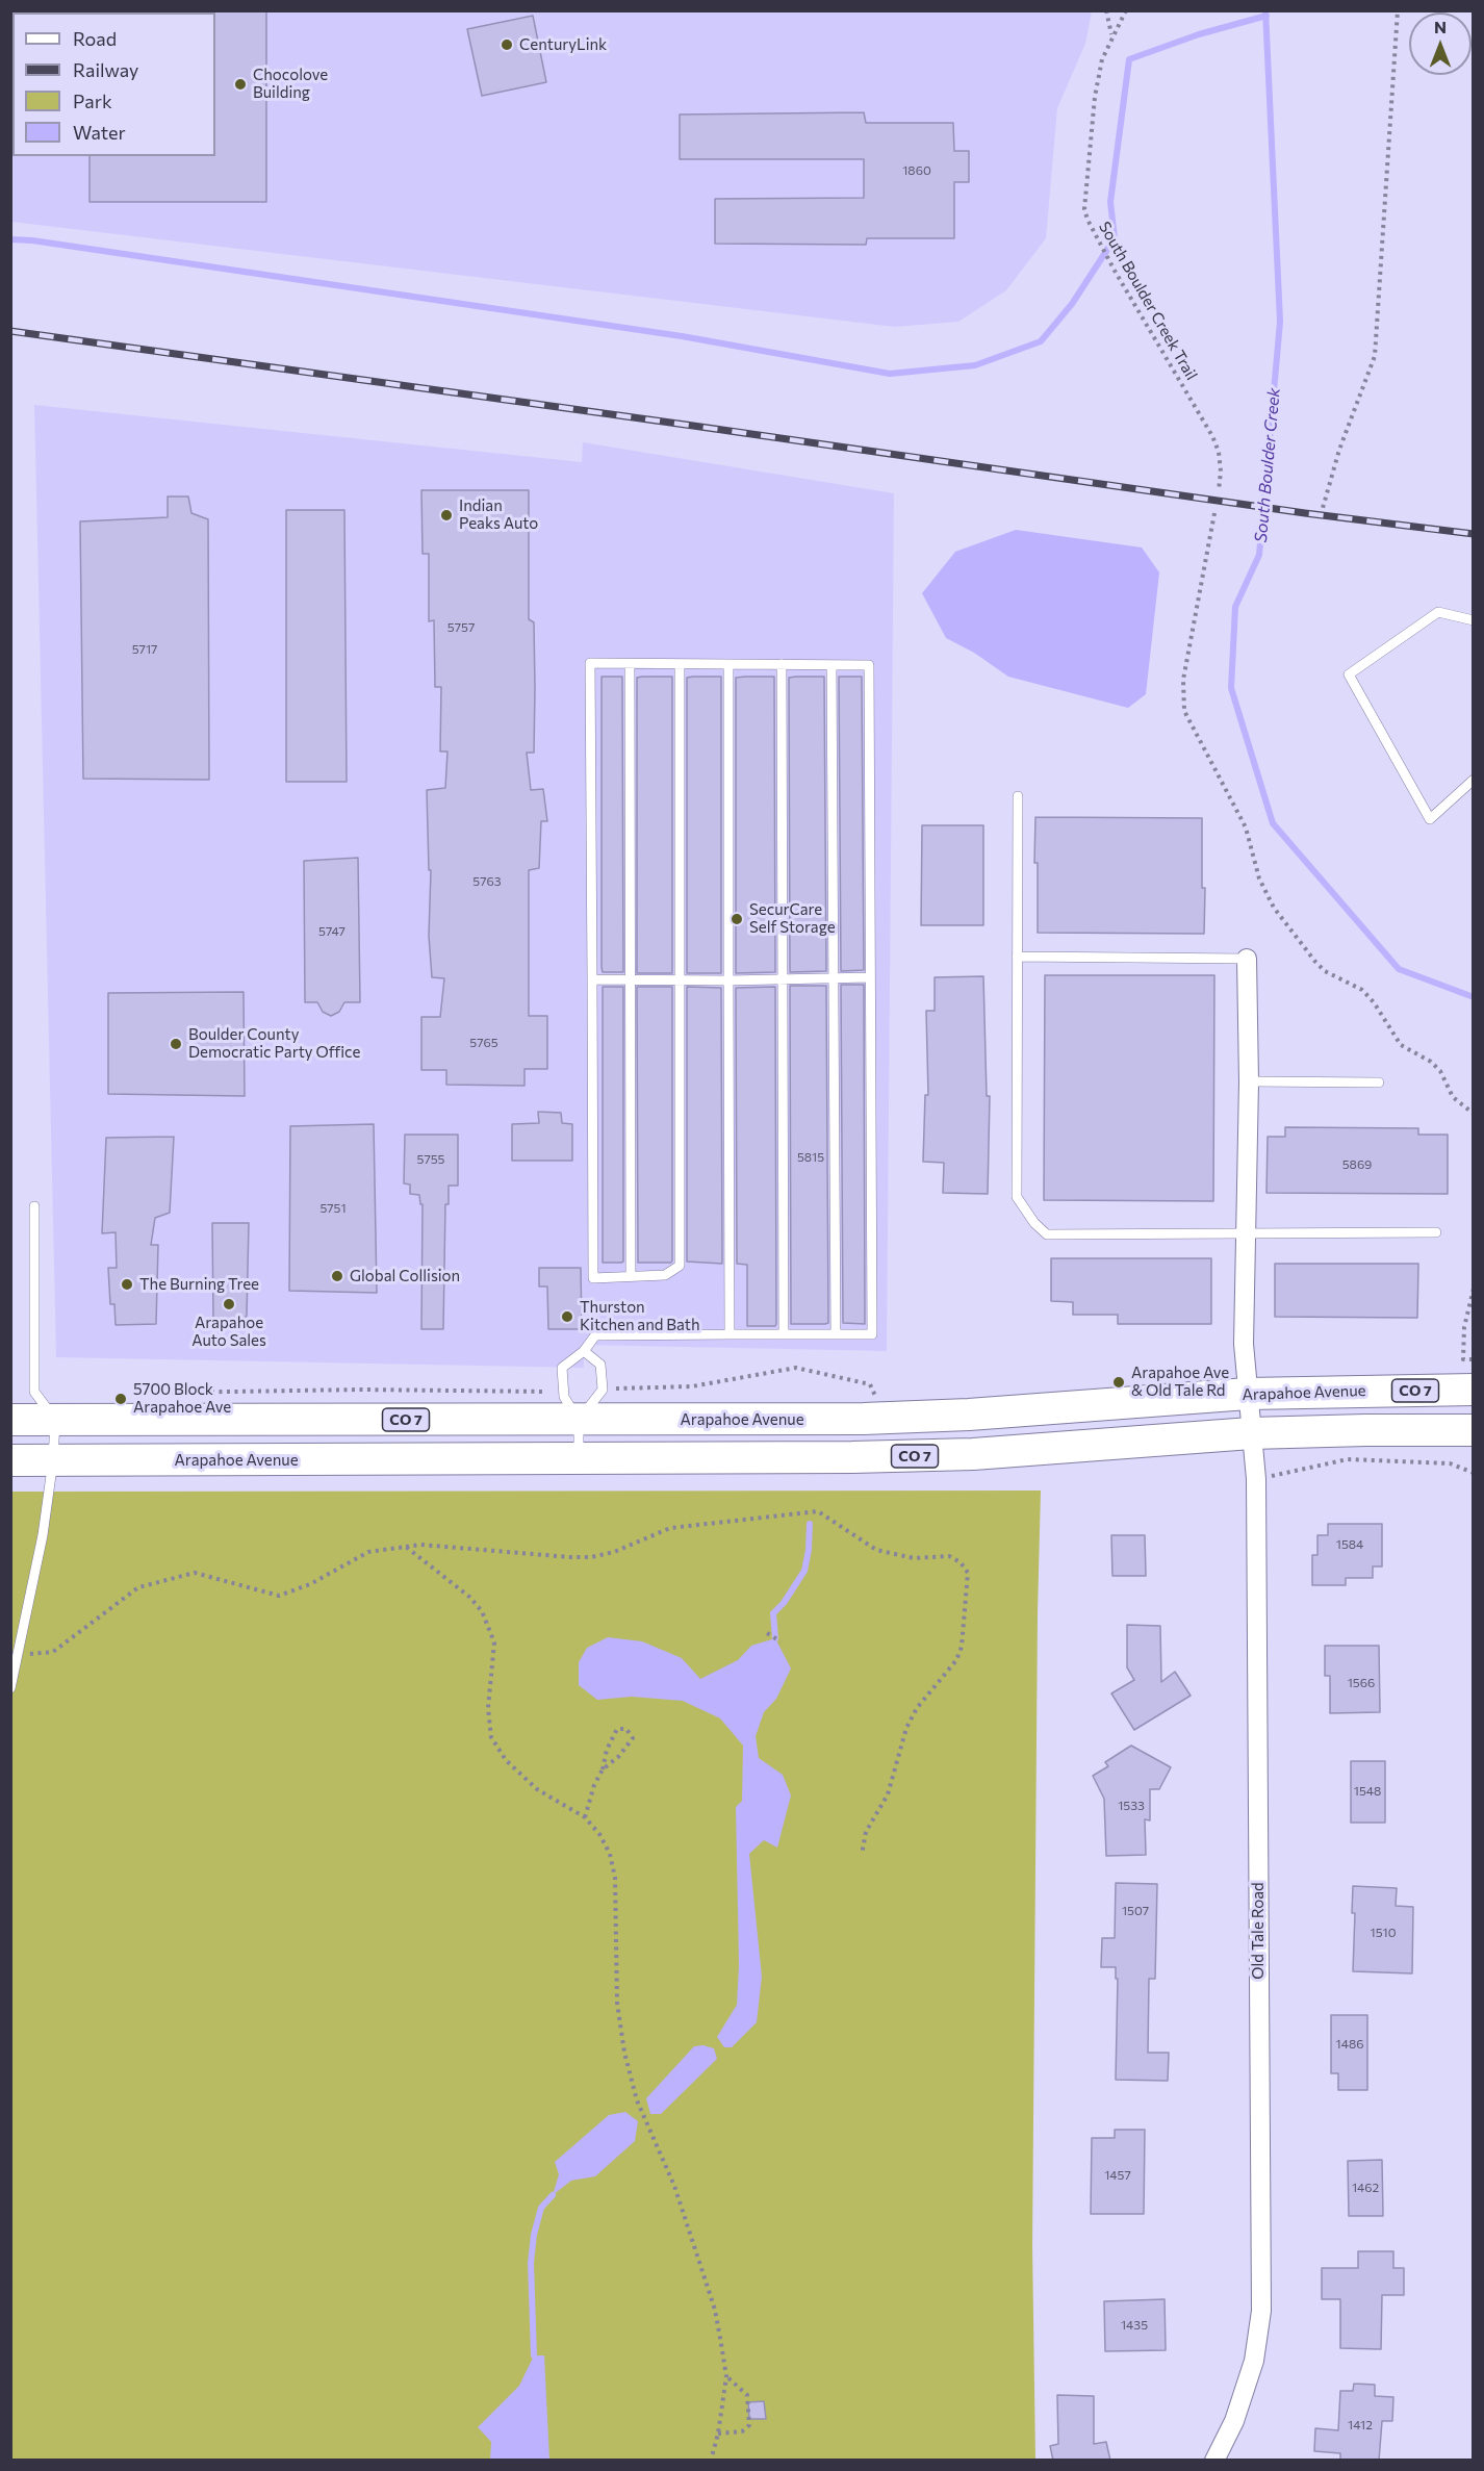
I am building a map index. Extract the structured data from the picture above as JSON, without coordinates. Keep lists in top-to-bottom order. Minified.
{"streets":{"main road":["CO 7","Arapahoe Avenue"],"street":["Old Tale Road"],"path":["South Boulder Creek Trail"]},"crossings":[["Arapahoe Avenue","Old Tale Road"]],"water":["South Boulder Creek"],"places":["CenturyLink","Chocolove Building","Indian Peaks Auto","SecurCare Self Storage","Boulder County Democratic Party Office","Global Collision","The Burning Tree","Arapahoe Auto Sales","Thurston Kitchen and Bath","Arapahoe Ave & Old Tale Rd","5700 Block Arapahoe Ave"],"house_numbers":["1860","5757","5717","5763","5747","5765","5815","5755","5869","5751","1584","1566","1548","1533","1507","1510","1486","1457","1462","1435","1412"],"legend":["Road","Railway","Park","Water"],"north":"top"}
